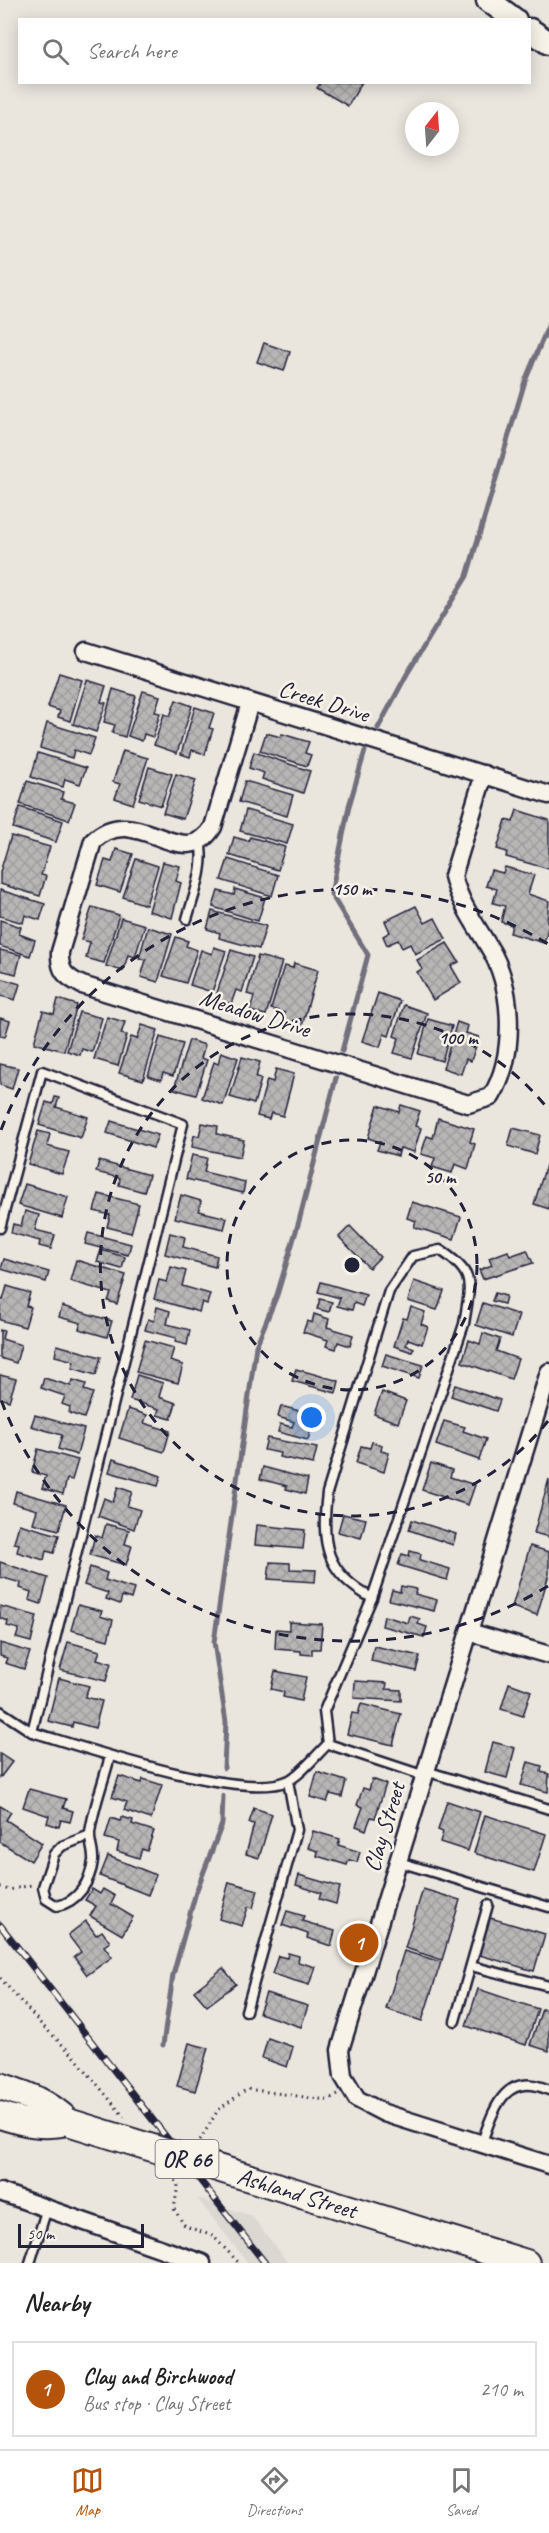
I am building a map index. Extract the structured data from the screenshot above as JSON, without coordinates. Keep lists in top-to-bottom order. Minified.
{"streets":{"main road":["OR 66","Ashland Street"],"street":["Creek Drive","Meadow Drive","Clay Street"]},"crossings":[["Creek Drive","Meadow Drive"]],"scale_bar":"50 m","north":"top","page":{"search":"Search here","pins":"1","scale":"50 m","heading":"Nearby","list":[{"mark":"1","name":"Clay and Birchwood","note":"Bus stop · Clay Street","value":"210 m"}],"nav":["Map","Directions","Saved"]},"rings":["150 m","100 m","50 m"]}
